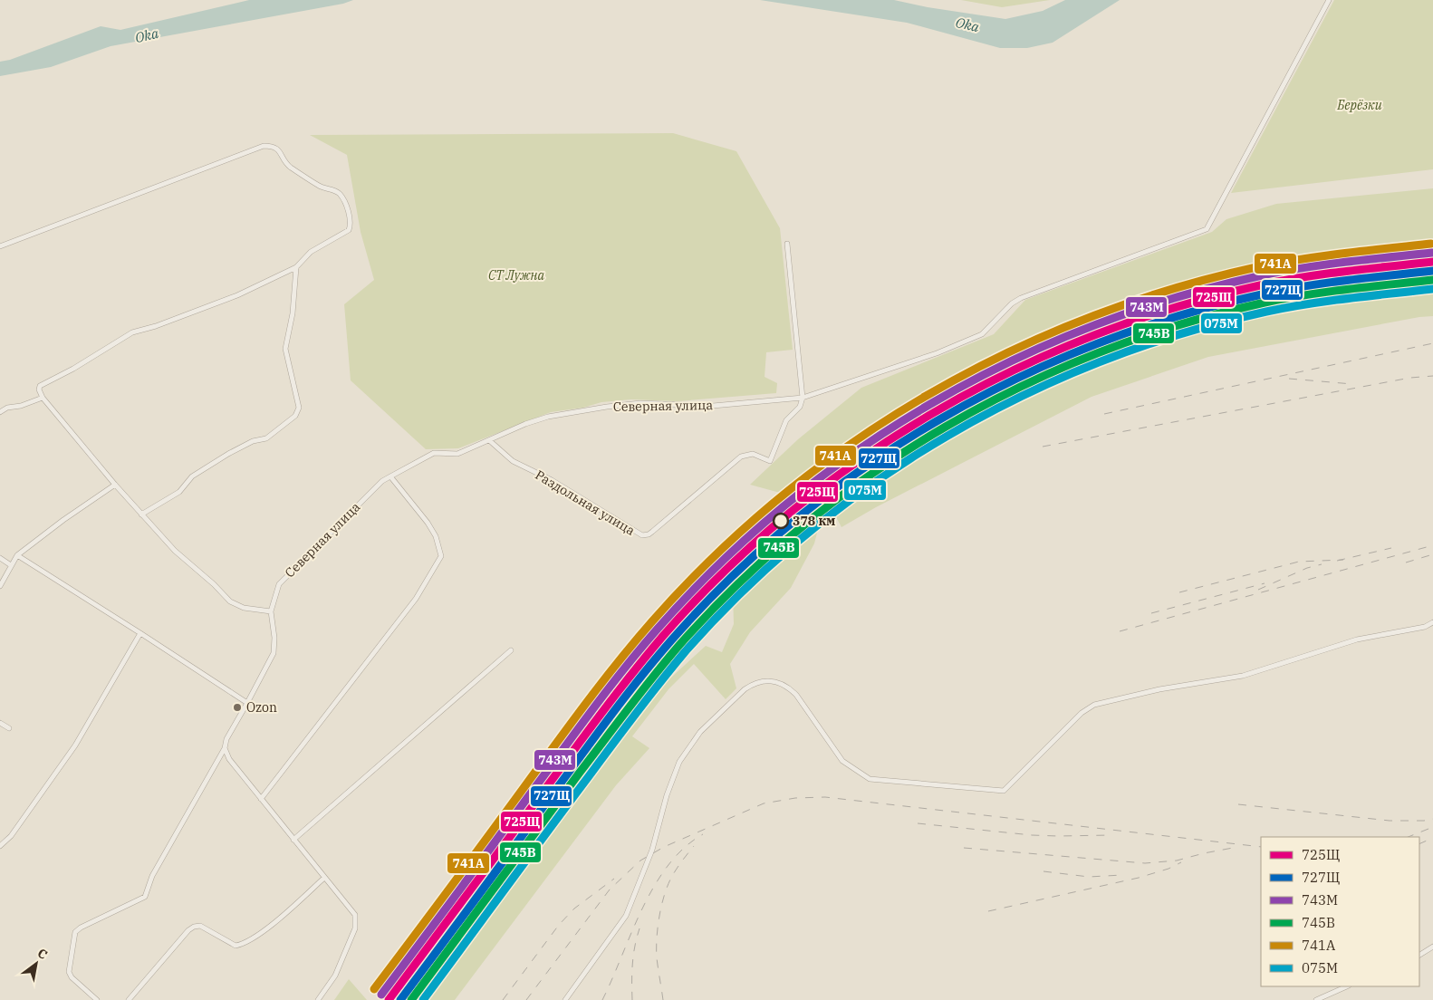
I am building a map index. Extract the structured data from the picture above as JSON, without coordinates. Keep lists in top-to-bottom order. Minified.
{"streets":{"street":["Северная улица","Раздольная улица"]},"crossings":[["Северная улица","Раздольная улица"]],"water":["Oka"],"parks":["Берёзки","СТ Лужна"],"places":["378 км","Ozon"],"lines":["transit line 741А","transit line 743М","transit line 725Щ","transit line 727Щ","transit line 745В","transit line 075М"],"legend":["725Щ","727Щ","743М","745В","741А","075М"],"north":"top right"}
